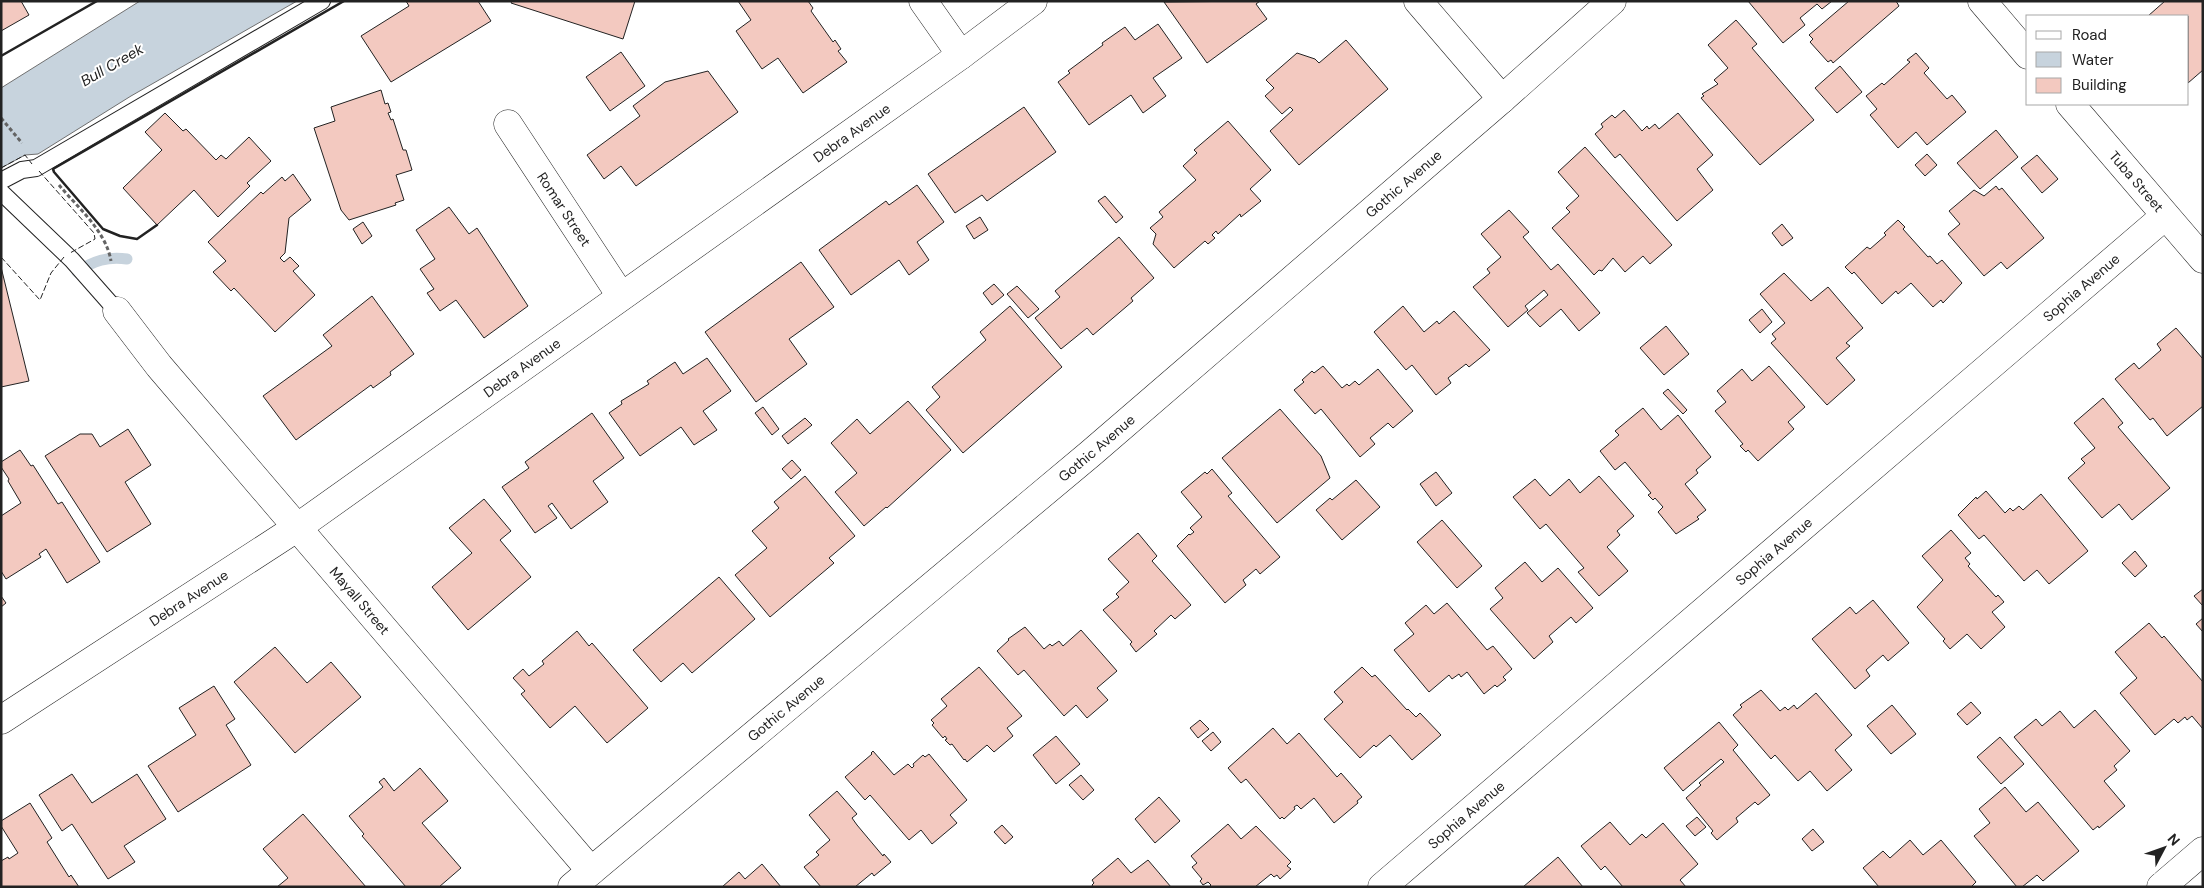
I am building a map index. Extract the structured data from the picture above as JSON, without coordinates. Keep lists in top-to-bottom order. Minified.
{"streets":{"street":["Debra Avenue","Tuba Street","Gothic Avenue","Romar Street","Sophia Avenue","Mayall Street"]},"crossings":[["Debra Avenue","Romar Street"],["Debra Avenue","Mayall Street"],["Tuba Street","Sophia Avenue"],["Gothic Avenue","Mayall Street"]],"water":["Bull Creek"],"legend":["Road","Water","Building"],"north":"top right"}
